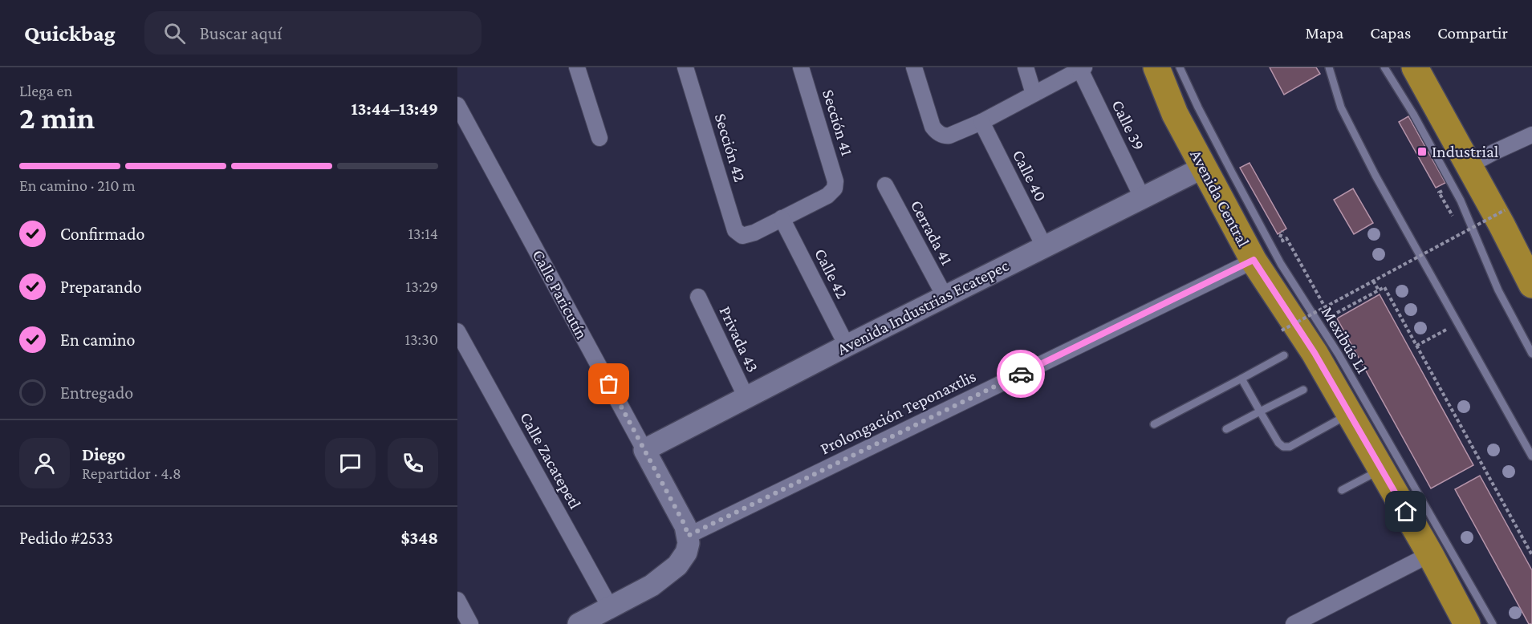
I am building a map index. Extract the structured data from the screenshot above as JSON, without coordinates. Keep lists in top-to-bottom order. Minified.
{"streets":{"highway":["Avenida Central"],"street":["Sección 41","Calle 39","Sección 42","Calle 40","Cerrada 41","Calle 42","Calle Paricutín","Avenida Industrias Ecatepec","Privada 43","Prolongación Teponaxtlis","Calle Zacatepetl"],"lane":["Mexibús L1"]},"crossings":[["Sección 41","Sección 42"],["Sección 41","Calle 42"],["Calle 39","Avenida Industrias Ecatepec"],["Sección 42","Calle 42"],["Calle 40","Avenida Industrias Ecatepec"],["Avenida Central","Avenida Industrias Ecatepec"],["Avenida Central","Prolongación Teponaxtlis"],["Cerrada 41","Avenida Industrias Ecatepec"],["Calle 42","Avenida Industrias Ecatepec"],["Calle Paricutín","Avenida Industrias Ecatepec"],["Calle Paricutín","Prolongación Teponaxtlis"],["Avenida Industrias Ecatepec","Privada 43"]],"places":{"transit":["Industrial"]},"page":{"header":"Quickbag","search":"Buscar aquí","nav":["Mapa","Capas","Compartir"],"heading":["2 min","Llega en","13:44–13:49"],"panel":["Diego","Repartidor · 4.8","Pedido #2533","$348"],"bar":"En camino · 210 m","list":[["Confirmado","13:14"],["Preparando","13:29"],["En camino","13:30"],"Entregado"]}}
